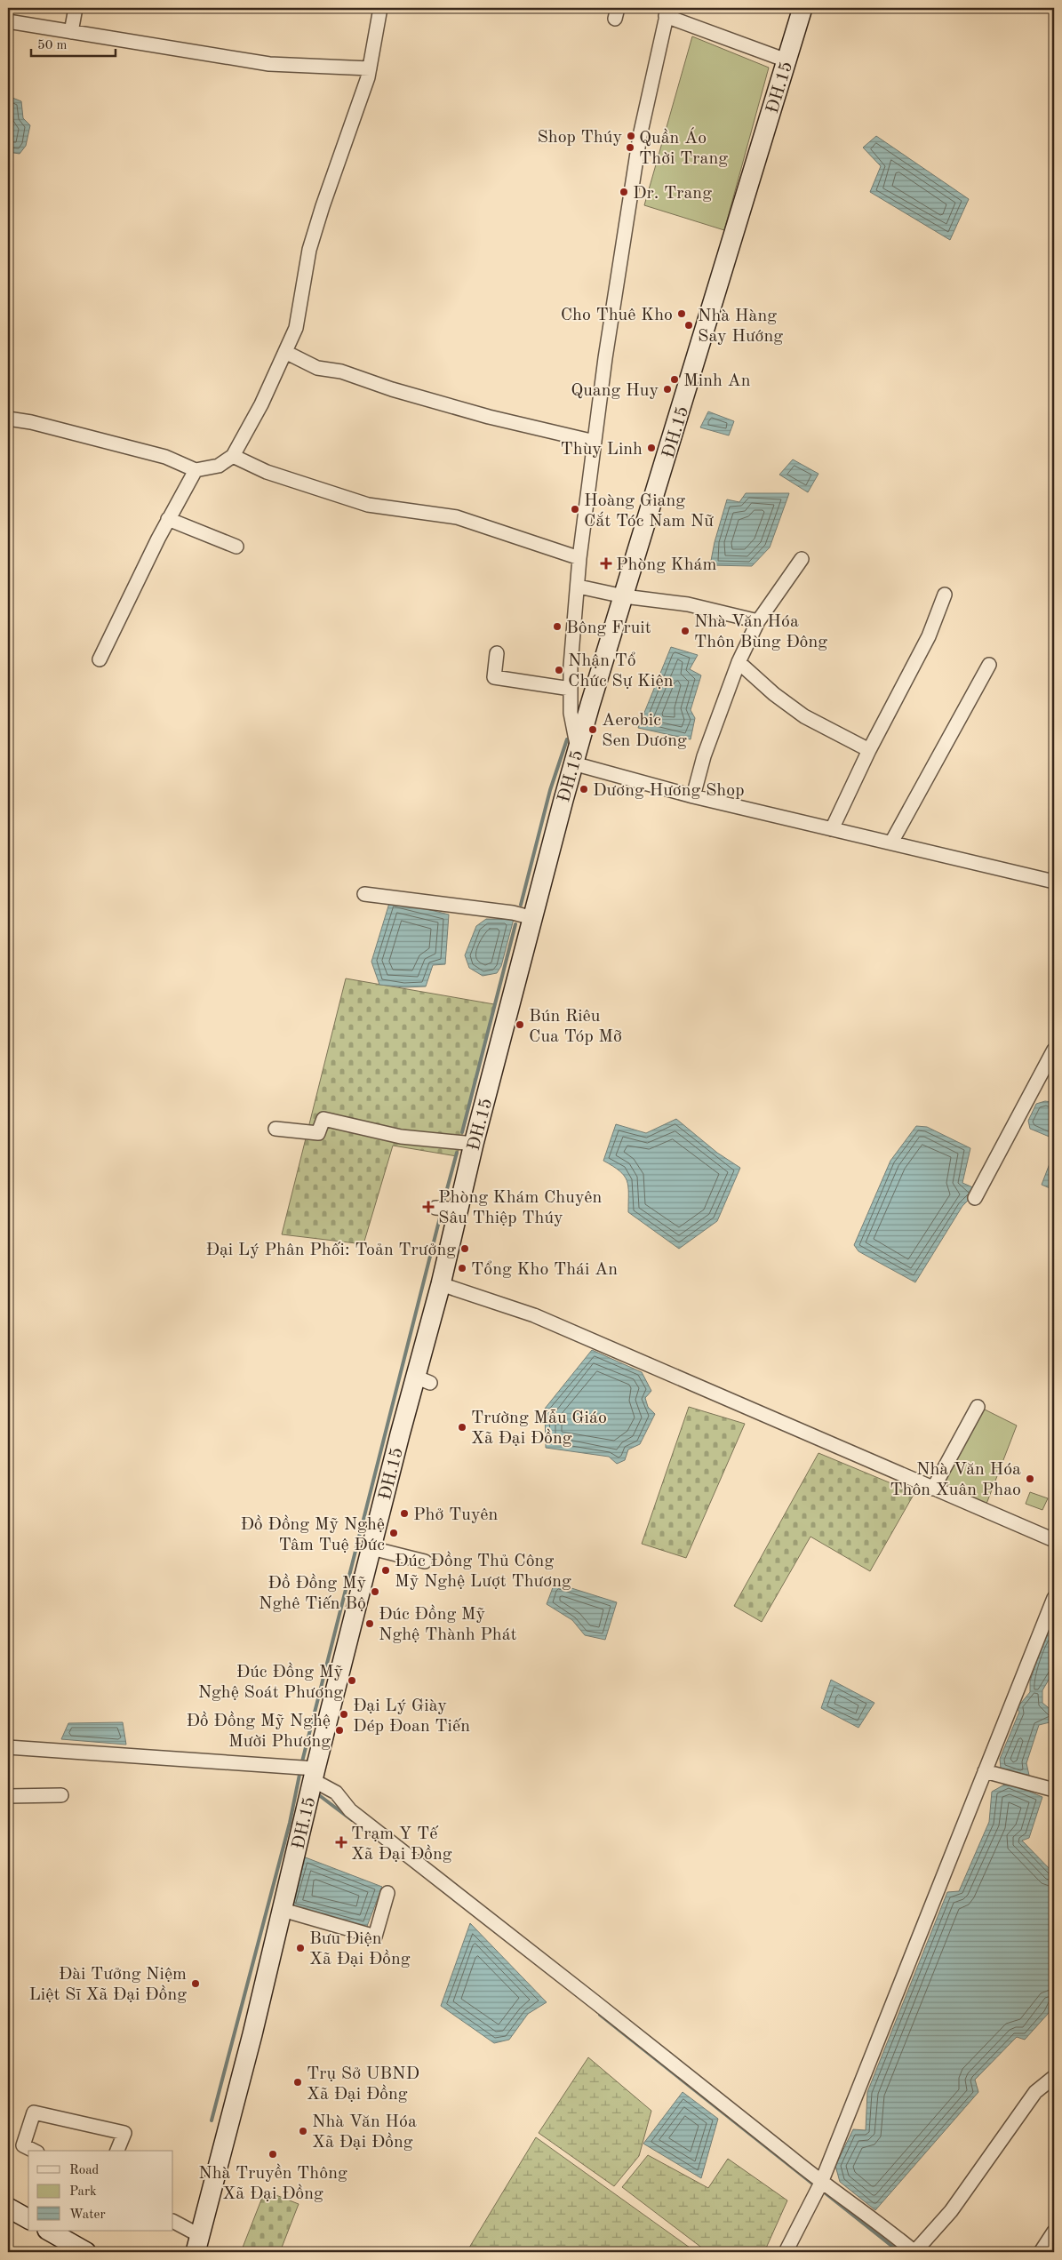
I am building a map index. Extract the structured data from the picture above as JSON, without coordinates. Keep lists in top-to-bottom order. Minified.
{"streets":{"main road":["ĐH.15"]},"places":{"other":["Shop Thúy","Quần Áo Thời Trang","Dr. Trang","Cho Thuê Kho","Nhà Hàng Say Hướng","Minh An","Quang Huy","Thùy Linh","Hoàng Giang Cắt Tóc Nam Nữ","Bông Fruit","Nhà Văn Hóa Thôn Bùng Đông","Nhận Tổ Chức Sự Kiện","Aerobic Sen Dương","Dương Hương Shop","Bún Riêu Cua Tóp Mỡ","Đại Lý Phân Phối: Toản Trưởng","Tổng Kho Thái An","Trường Mẫu Giáo Xã Đại Đồng","Nhà Văn Hóa Thôn Xuân Phao","Phở Tuyên","Đồ Đồng Mỹ Nghệ Tâm Tuệ Đức","Đúc Đồng Thủ Công Mỹ Nghệ Lượt Thương","Đồ Đồng Mỹ Nghê Tiến Bộ","Đúc Đồng Mỹ Nghệ Thành Phát","Đúc Đồng Mỹ Nghệ Soát Phương","Đại Lý Giày Dép Đoan Tiến","Đồ Đồng Mỹ Nghệ Mười Phương","Bưu Điện Xã Đại Đồng","Đài Tưởng Niệm Liệt Sĩ Xã Đại Đồng","Trụ Sở UBND Xã Đại Đồng","Nhà Văn Hóa Xã Đại Đồng","Nhà Truyền Thông Xã Đại Đồng"],"health":["Phòng Khám","Phòng Khám Chuyên Sâu Thiệp Thúy","Trạm Y Tế Xã Đại Đồng"]},"legend":["Road","Park","Water"],"scale_bar":"50 m"}
